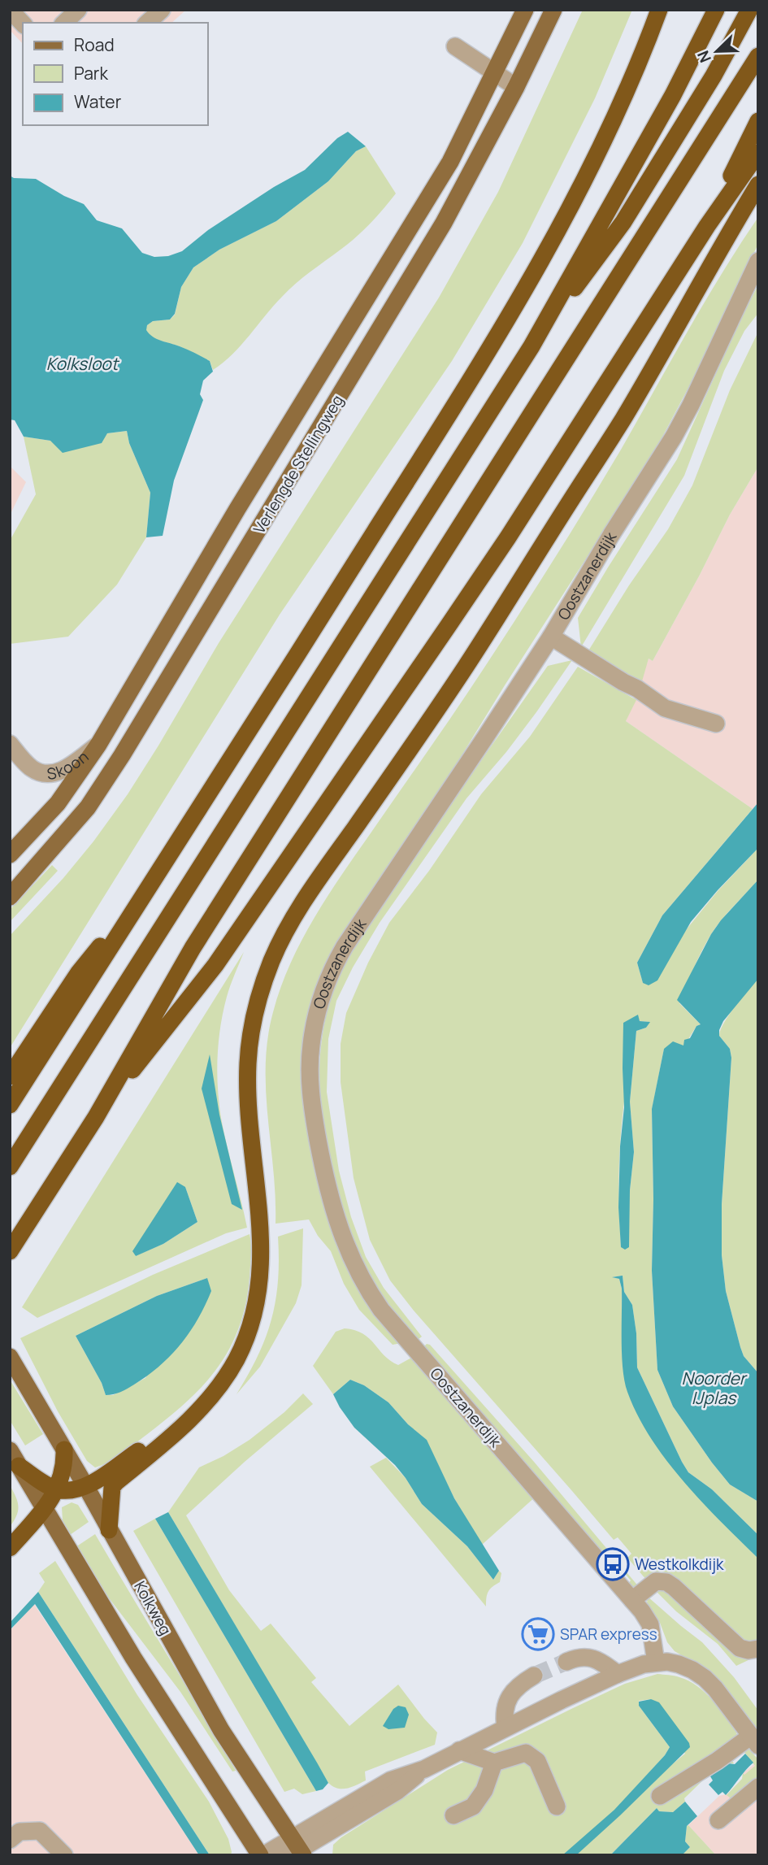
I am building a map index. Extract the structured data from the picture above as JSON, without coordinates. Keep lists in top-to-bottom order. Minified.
{"streets":{"main road":["Verlengde Stellingweg","Kolkweg"],"street":["Oostzanerdijk","Skoon"]},"crossings":[["Verlengde Stellingweg","Skoon"]],"water":["Kolksloot","Noorder IJplas"],"places":{"bus stop":["Westkolkdijk"],"supermarket":["SPAR express"]},"legend":["Road","Park","Water"],"north":"bottom left"}
